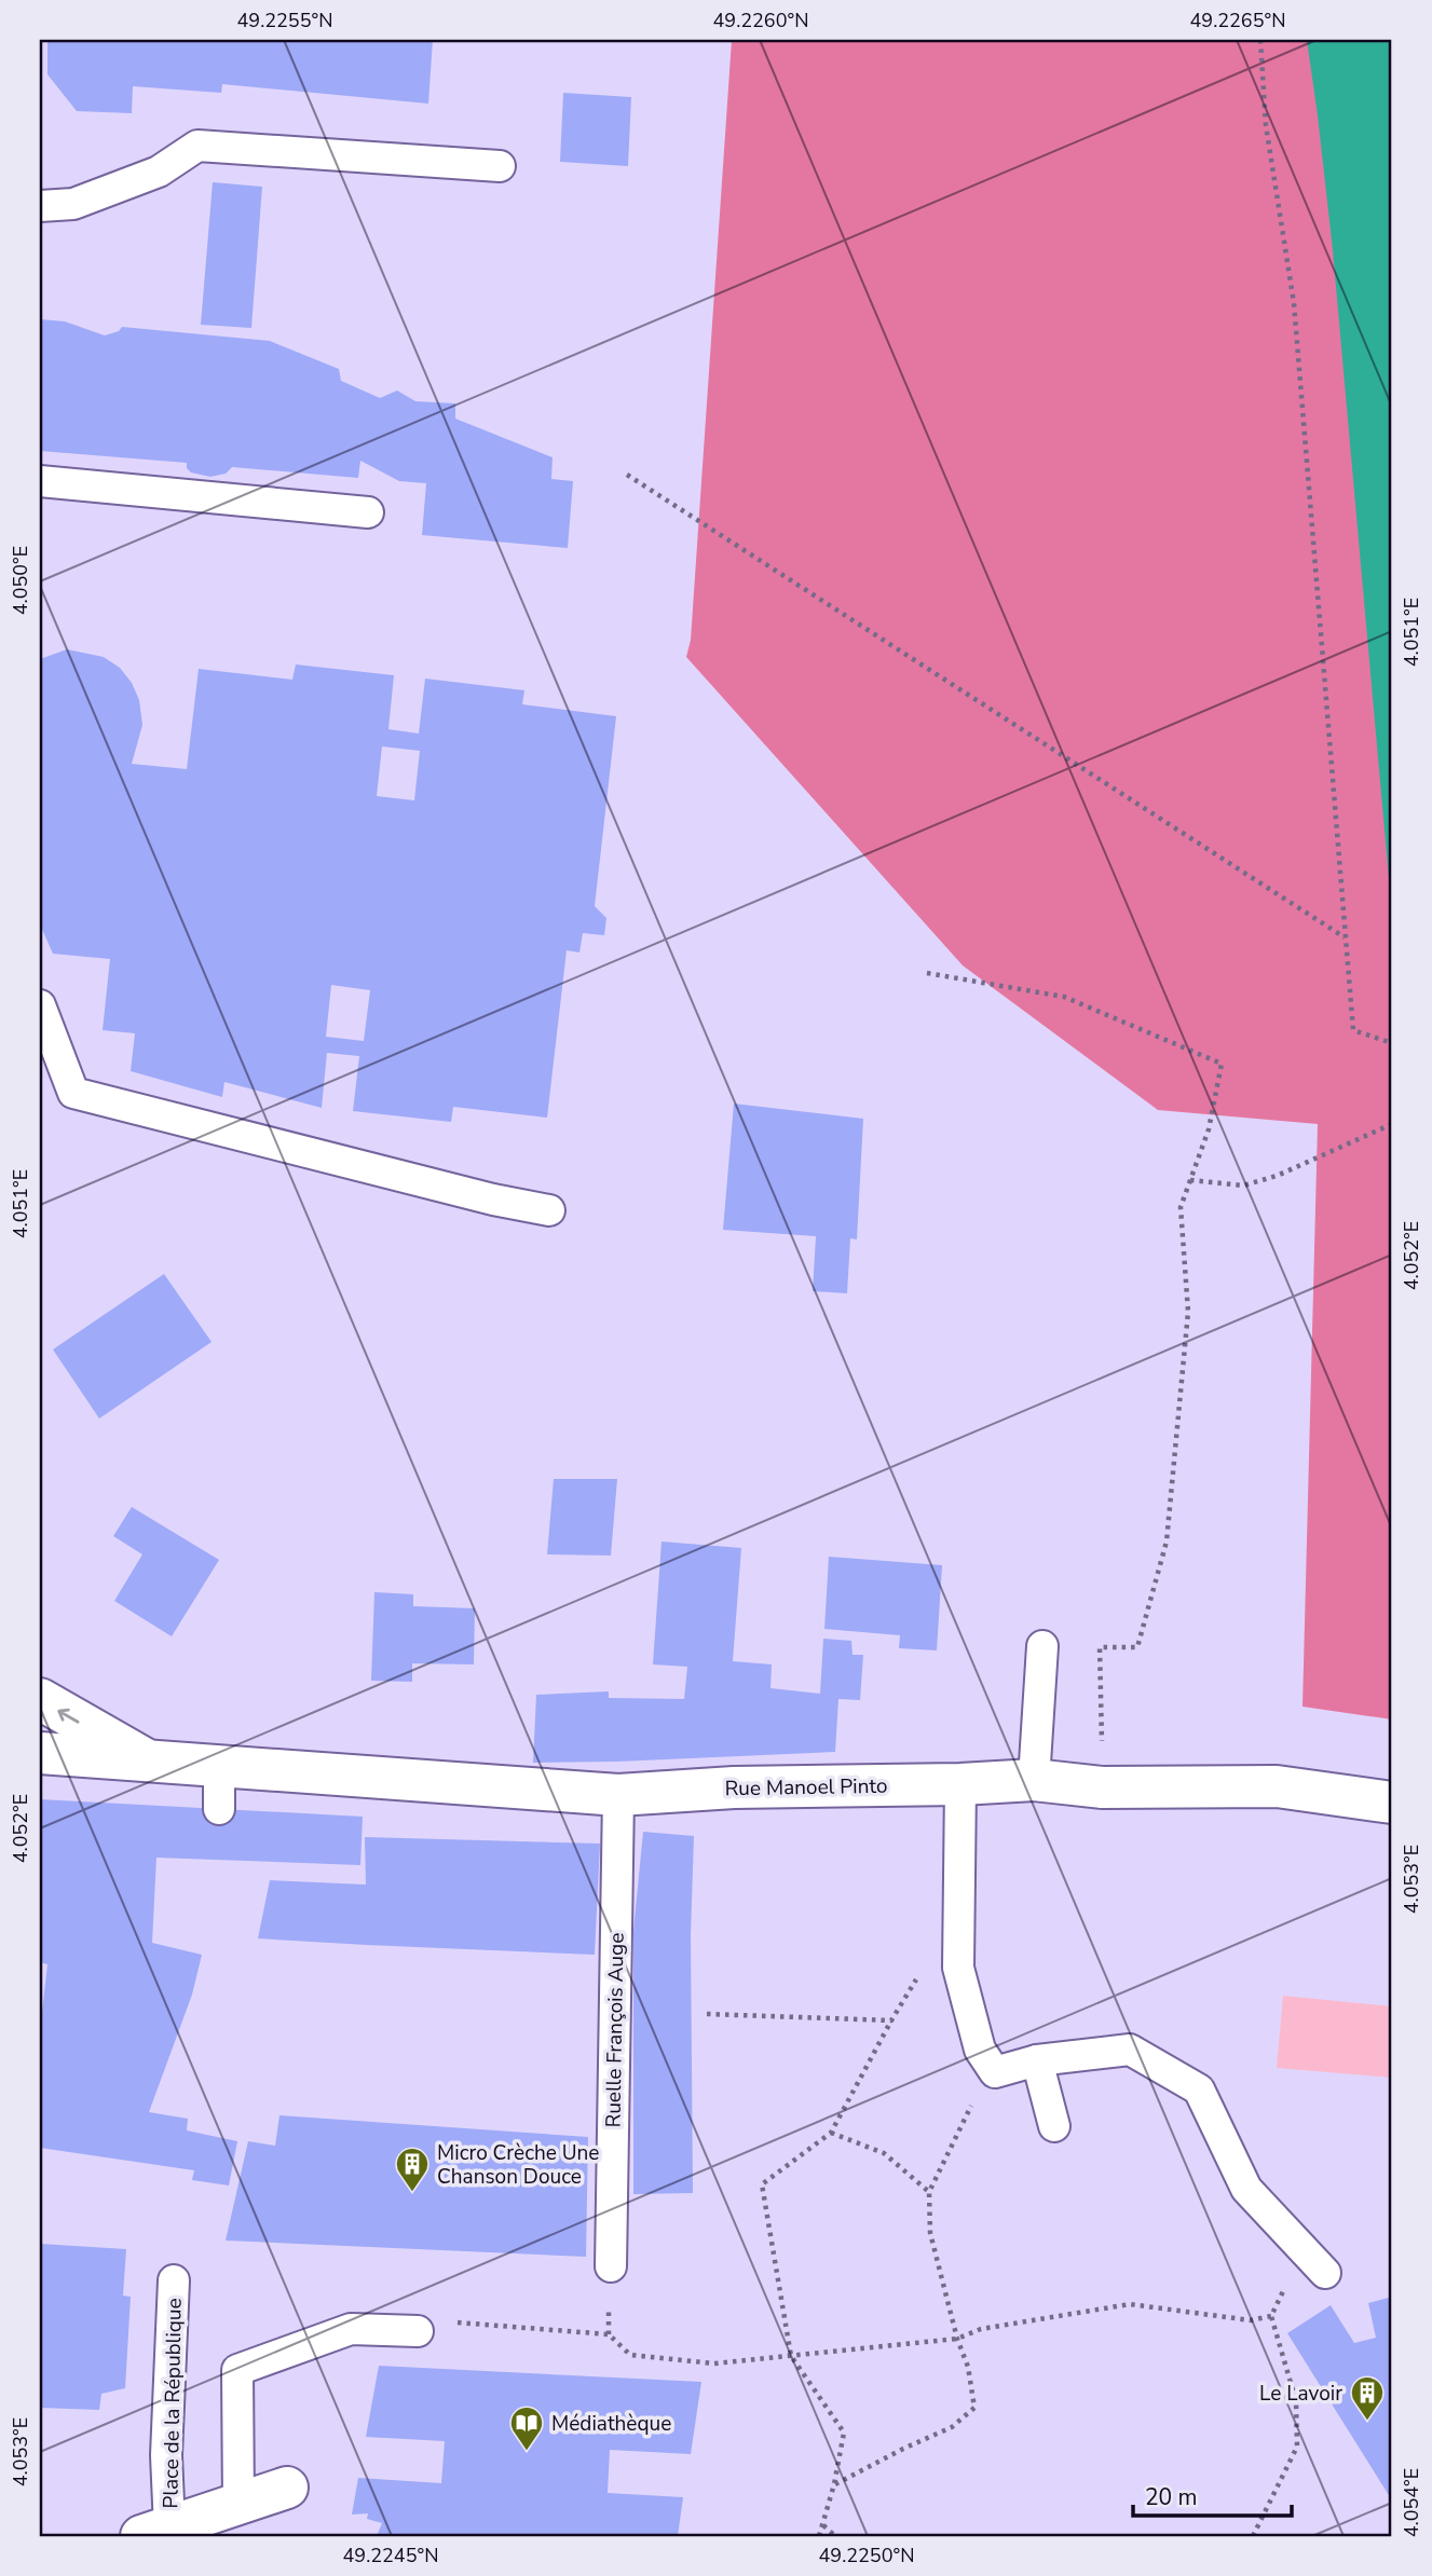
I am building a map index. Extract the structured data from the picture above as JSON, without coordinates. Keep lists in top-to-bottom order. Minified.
{"streets":{"main road":["Rue Manoel Pinto","Place de la République"],"lane":["Ruelle François Auge"]},"crossings":[["Rue Manoel Pinto","Ruelle François Auge"]],"places":{"building":["Micro Crèche Une Chanson Douce","Le Lavoir"],"library":["Médiathèque"]},"scale_bar":"20 m","coordinates":["49.2255°N","49.2260°N","49.2265°N","4.050°E","4.051°E","4.052°E","4.053°E","4.054°E","49.2245°N","49.2250°N"]}
